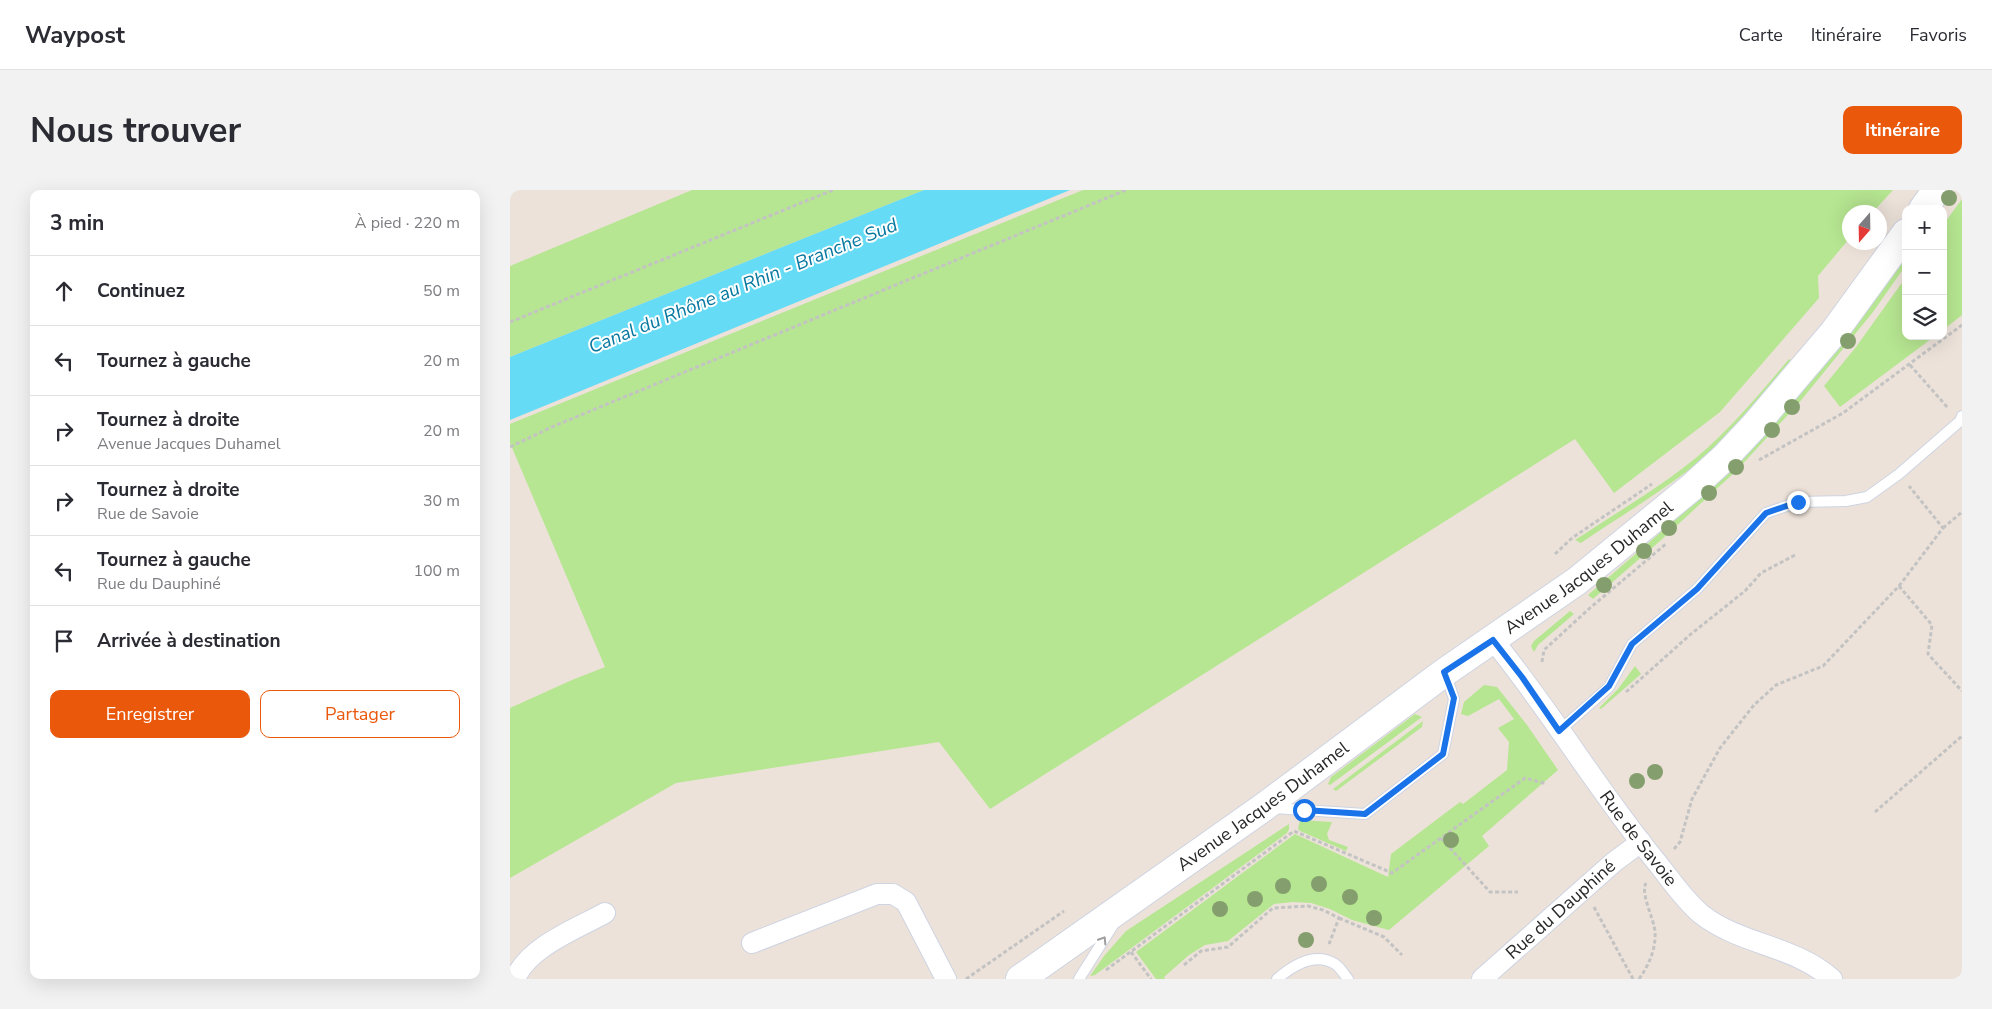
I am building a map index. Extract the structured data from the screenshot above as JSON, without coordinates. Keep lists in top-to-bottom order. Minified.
{"streets":{"main road":["Avenue Jacques Duhamel"],"street":["Rue de Savoie","Rue du Dauphiné"]},"crossings":[["Avenue Jacques Duhamel","Rue de Savoie"],["Rue de Savoie","Rue du Dauphiné"]],"water":["Canal du Rhône au Rhin - Branche Sud"],"north":"bottom","page":{"header":"Waypost","nav":["Carte","Itinéraire","Favoris"],"buttons":["Itinéraire",["Enregistrer","Partager"]],"title":"Nous trouver","heading":["3 min","À pied · 220 m"],"map_buttons":["+","−"],"list":[["Continuez","50 m"],["Tournez à gauche","20 m"],["Tournez à droite","Avenue Jacques Duhamel","20 m"],["Tournez à droite","Rue de Savoie","30 m"],["Tournez à gauche","Rue du Dauphiné","100 m"],"Arrivée à destination"]}}
